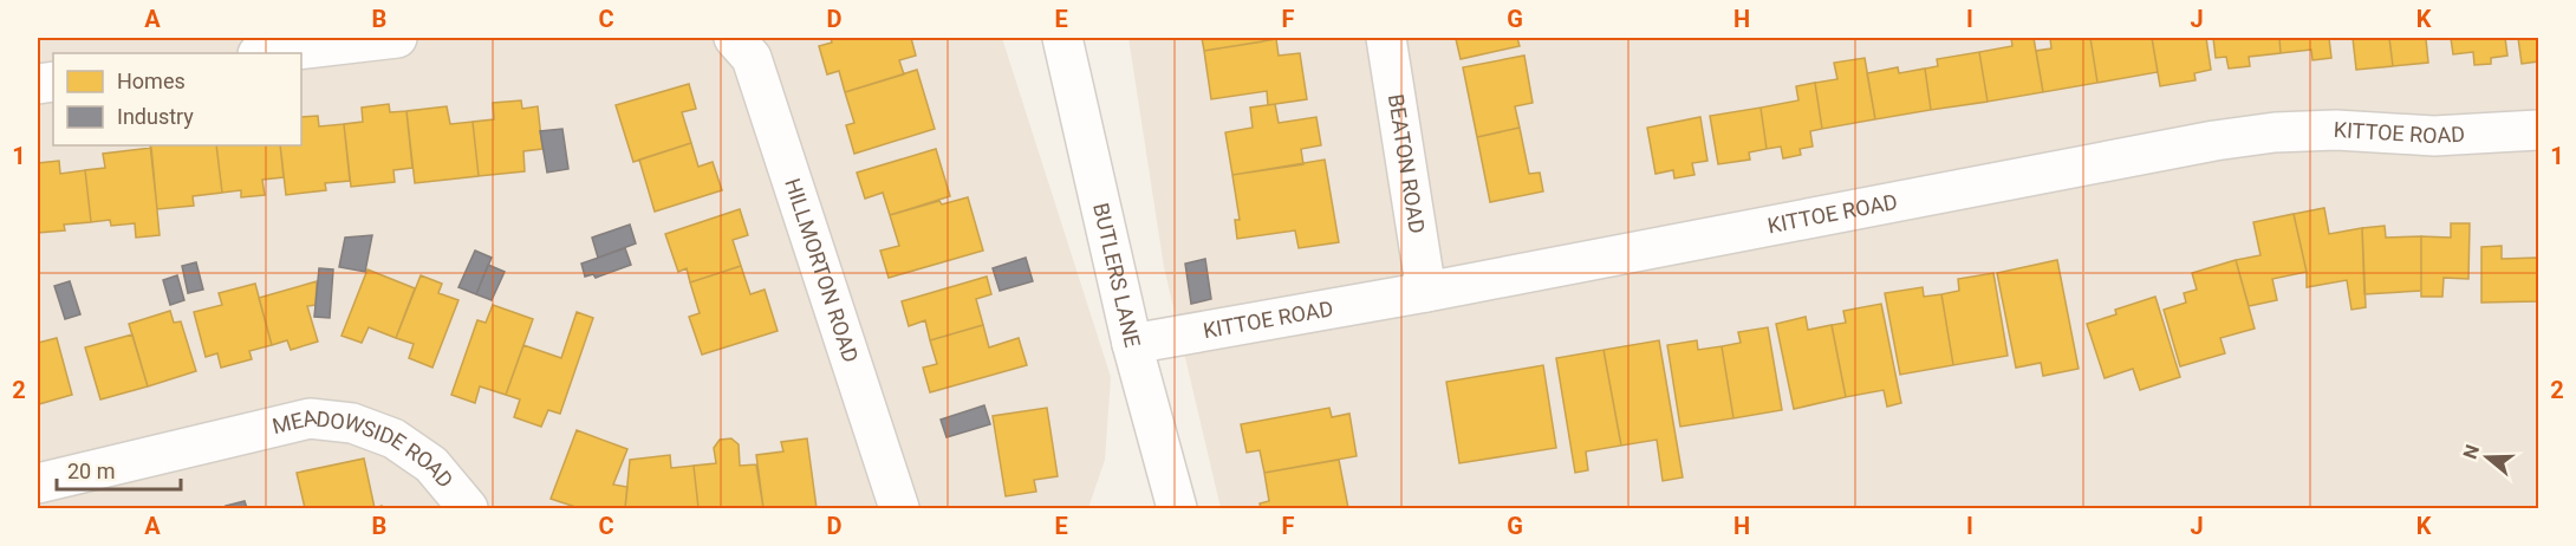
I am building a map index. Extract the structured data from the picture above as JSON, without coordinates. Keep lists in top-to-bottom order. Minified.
{"streets":{"street":["KITTOE ROAD","BEATON ROAD","HILLMORTON ROAD","BUTLERS LANE","MEADOWSIDE ROAD"]},"crossings":[["KITTOE ROAD","BEATON ROAD"],["KITTOE ROAD","BUTLERS LANE"]],"legend":["Homes","Industry"],"scale_bar":"20 m","north":"left","grid":{"columns":["A","B","C","D","E","F","G","H","I","J","K"],"rows":["1","2"]}}
